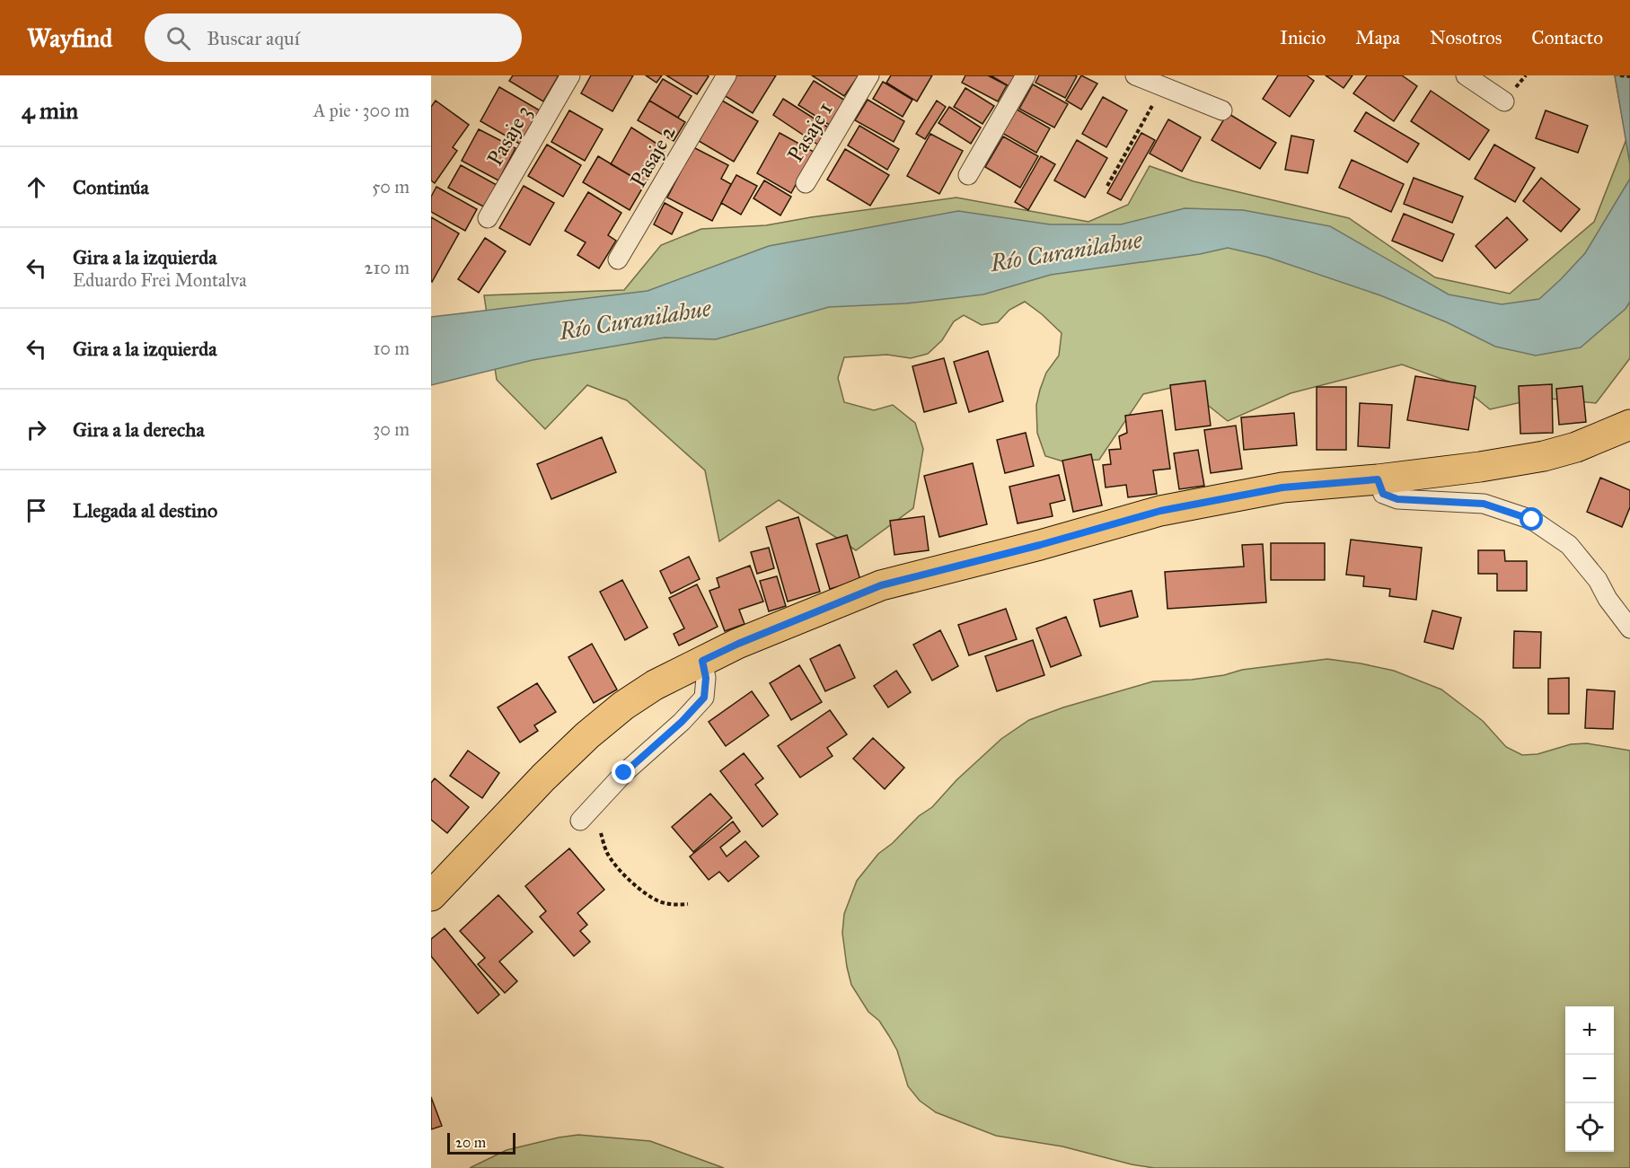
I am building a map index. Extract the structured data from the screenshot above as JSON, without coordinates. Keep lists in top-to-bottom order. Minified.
{"streets":{"street":["Pasaje 1","Pasaje 3","Pasaje 2"]},"water":["Río Curanilahue"],"scale_bar":"20 m","page":{"header":"Wayfind","search":"Buscar aquí","nav":["Inicio","Mapa","Nosotros","Contacto"],"heading":["4 min","A pie · 300 m"],"list":[["Continúa","50 m"],["Gira a la izquierda","Eduardo Frei Montalva","210 m"],["Gira a la izquierda","10 m"],["Gira a la derecha","30 m"],"Llegada al destino"],"map_buttons":["+","−"],"scale":"20 m"}}
